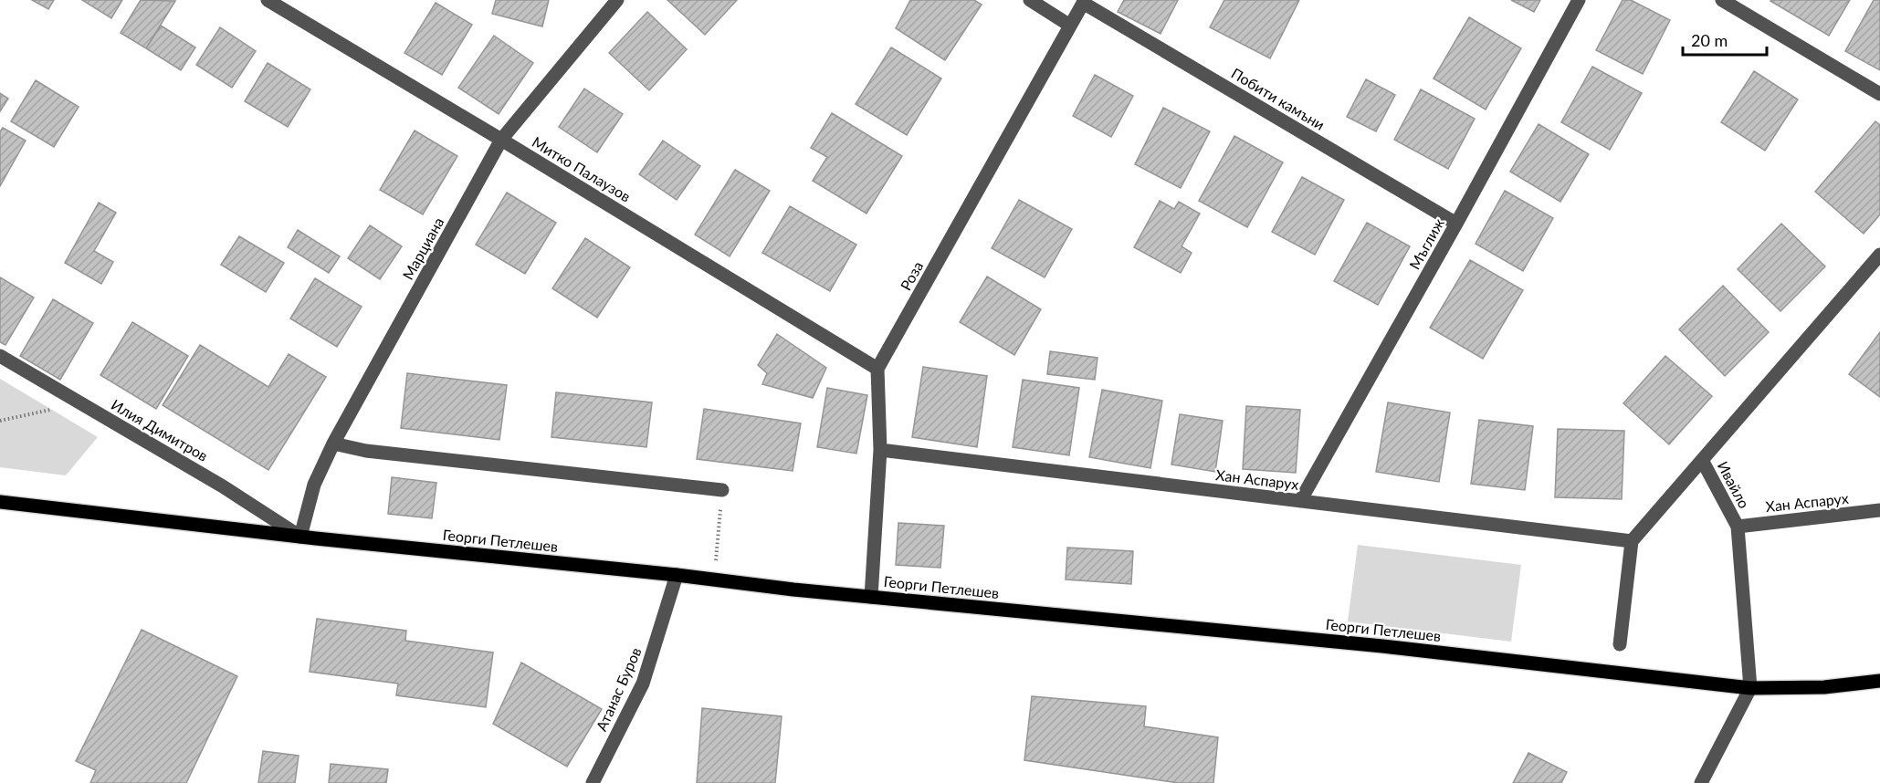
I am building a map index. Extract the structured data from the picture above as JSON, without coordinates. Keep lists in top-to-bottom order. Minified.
{"streets":{"main road":["Георги Петлешев"],"street":["Побити камъни","Митко Палаузов","Мъглиж","Марциана","Роза","Илия Димитров","Хан Аспарух","Ивайло","Атанас Буров"]},"crossings":[["Побити камъни","Мъглиж"],["Побити камъни","Роза"],["Митко Палаузов","Марциана"],["Митко Палаузов","Роза"],["Мъглиж","Хан Аспарух"],["Марциана","Илия Димитров"],["Марциана","Георги Петлешев"],["Илия Димитров","Георги Петлешев"],["Хан Аспарух","Ивайло"],["Ивайло","Георги Петлешев"],["Георги Петлешев","Атанас Буров"]],"scale_bar":"20 m"}
